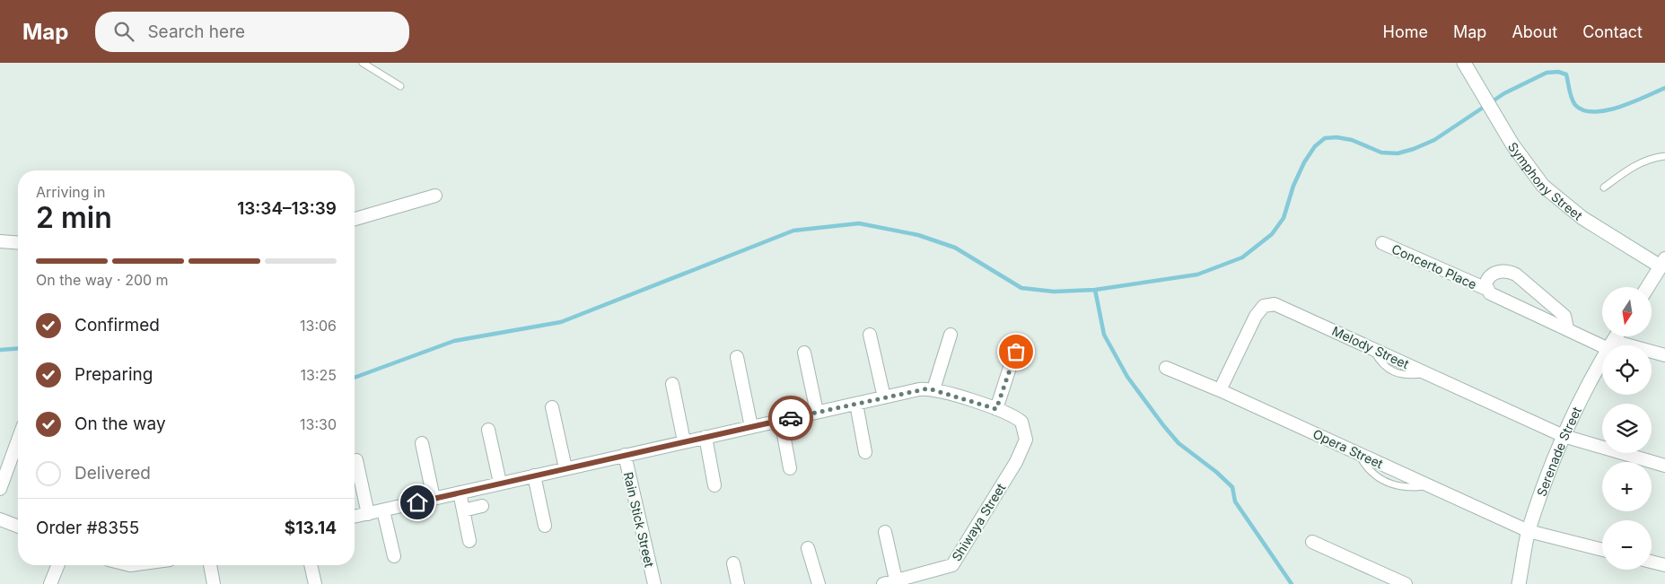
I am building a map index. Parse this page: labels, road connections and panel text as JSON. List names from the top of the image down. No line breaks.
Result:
{"streets":{"street":["Symphony Street","Concerto Place","Melody Street","Opera Street","Serenade Street","Rain Stick Street","Shiwaya Street"]},"crossings":[["Concerto Place","Serenade Street"],["Melody Street","Opera Street"],["Melody Street","Serenade Street"],["Opera Street","Serenade Street"]],"north":"bottom","page":{"header":"Map","search":"Search here","nav":["Home","Map","About","Contact"],"heading":["2 min","Arriving in","13:34–13:39"],"panel":["Order #8355","$13.14"],"bar":"On the way · 200 m","map_buttons":["+","−"],"list":[["Confirmed","13:06"],["Preparing","13:25"],["On the way","13:30"],"Delivered"]}}
